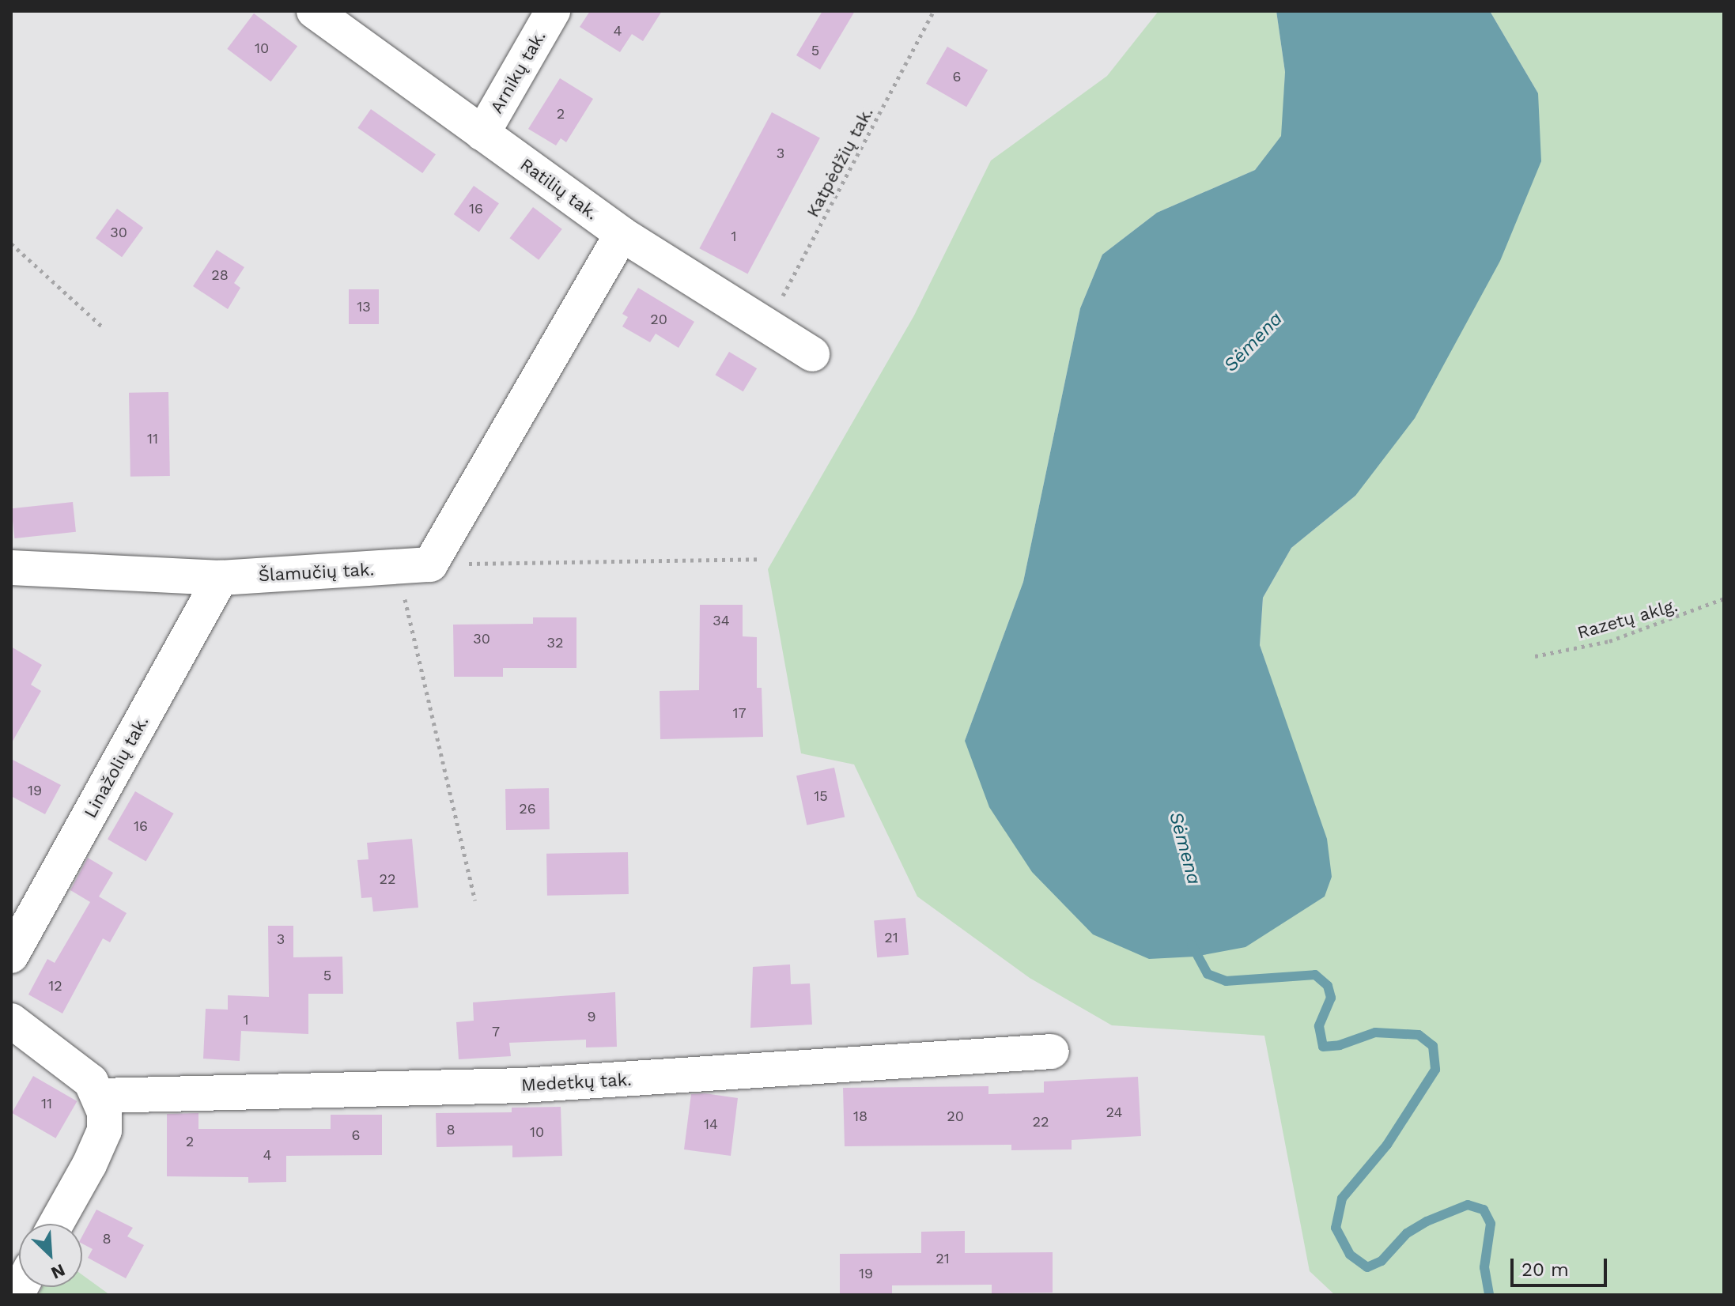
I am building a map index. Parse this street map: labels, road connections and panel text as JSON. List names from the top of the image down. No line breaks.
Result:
{"streets":{"street":["Arnikų tak.","Ratilių tak.","Šlamučių tak.","Linažolių tak.","Medetkų tak."],"path":["Katpėdžių tak.","Razetų aklg."]},"crossings":[["Arnikų tak.","Ratilių tak."],["Katpėdžių tak.","Ratilių tak."],["Šlamučių tak.","Linažolių tak."]],"water":["Sėmena"],"house_numbers":["4","10","5","6","2","3","16","30","1","28","13","20","11","34","30","32","17","19","15","26","16","22","21","3","5","12","9","1","7","11","24","18","20","22","14","8","10","6","2","4","8","21","19"],"scale_bar":"20 m","north":"bottom right"}
